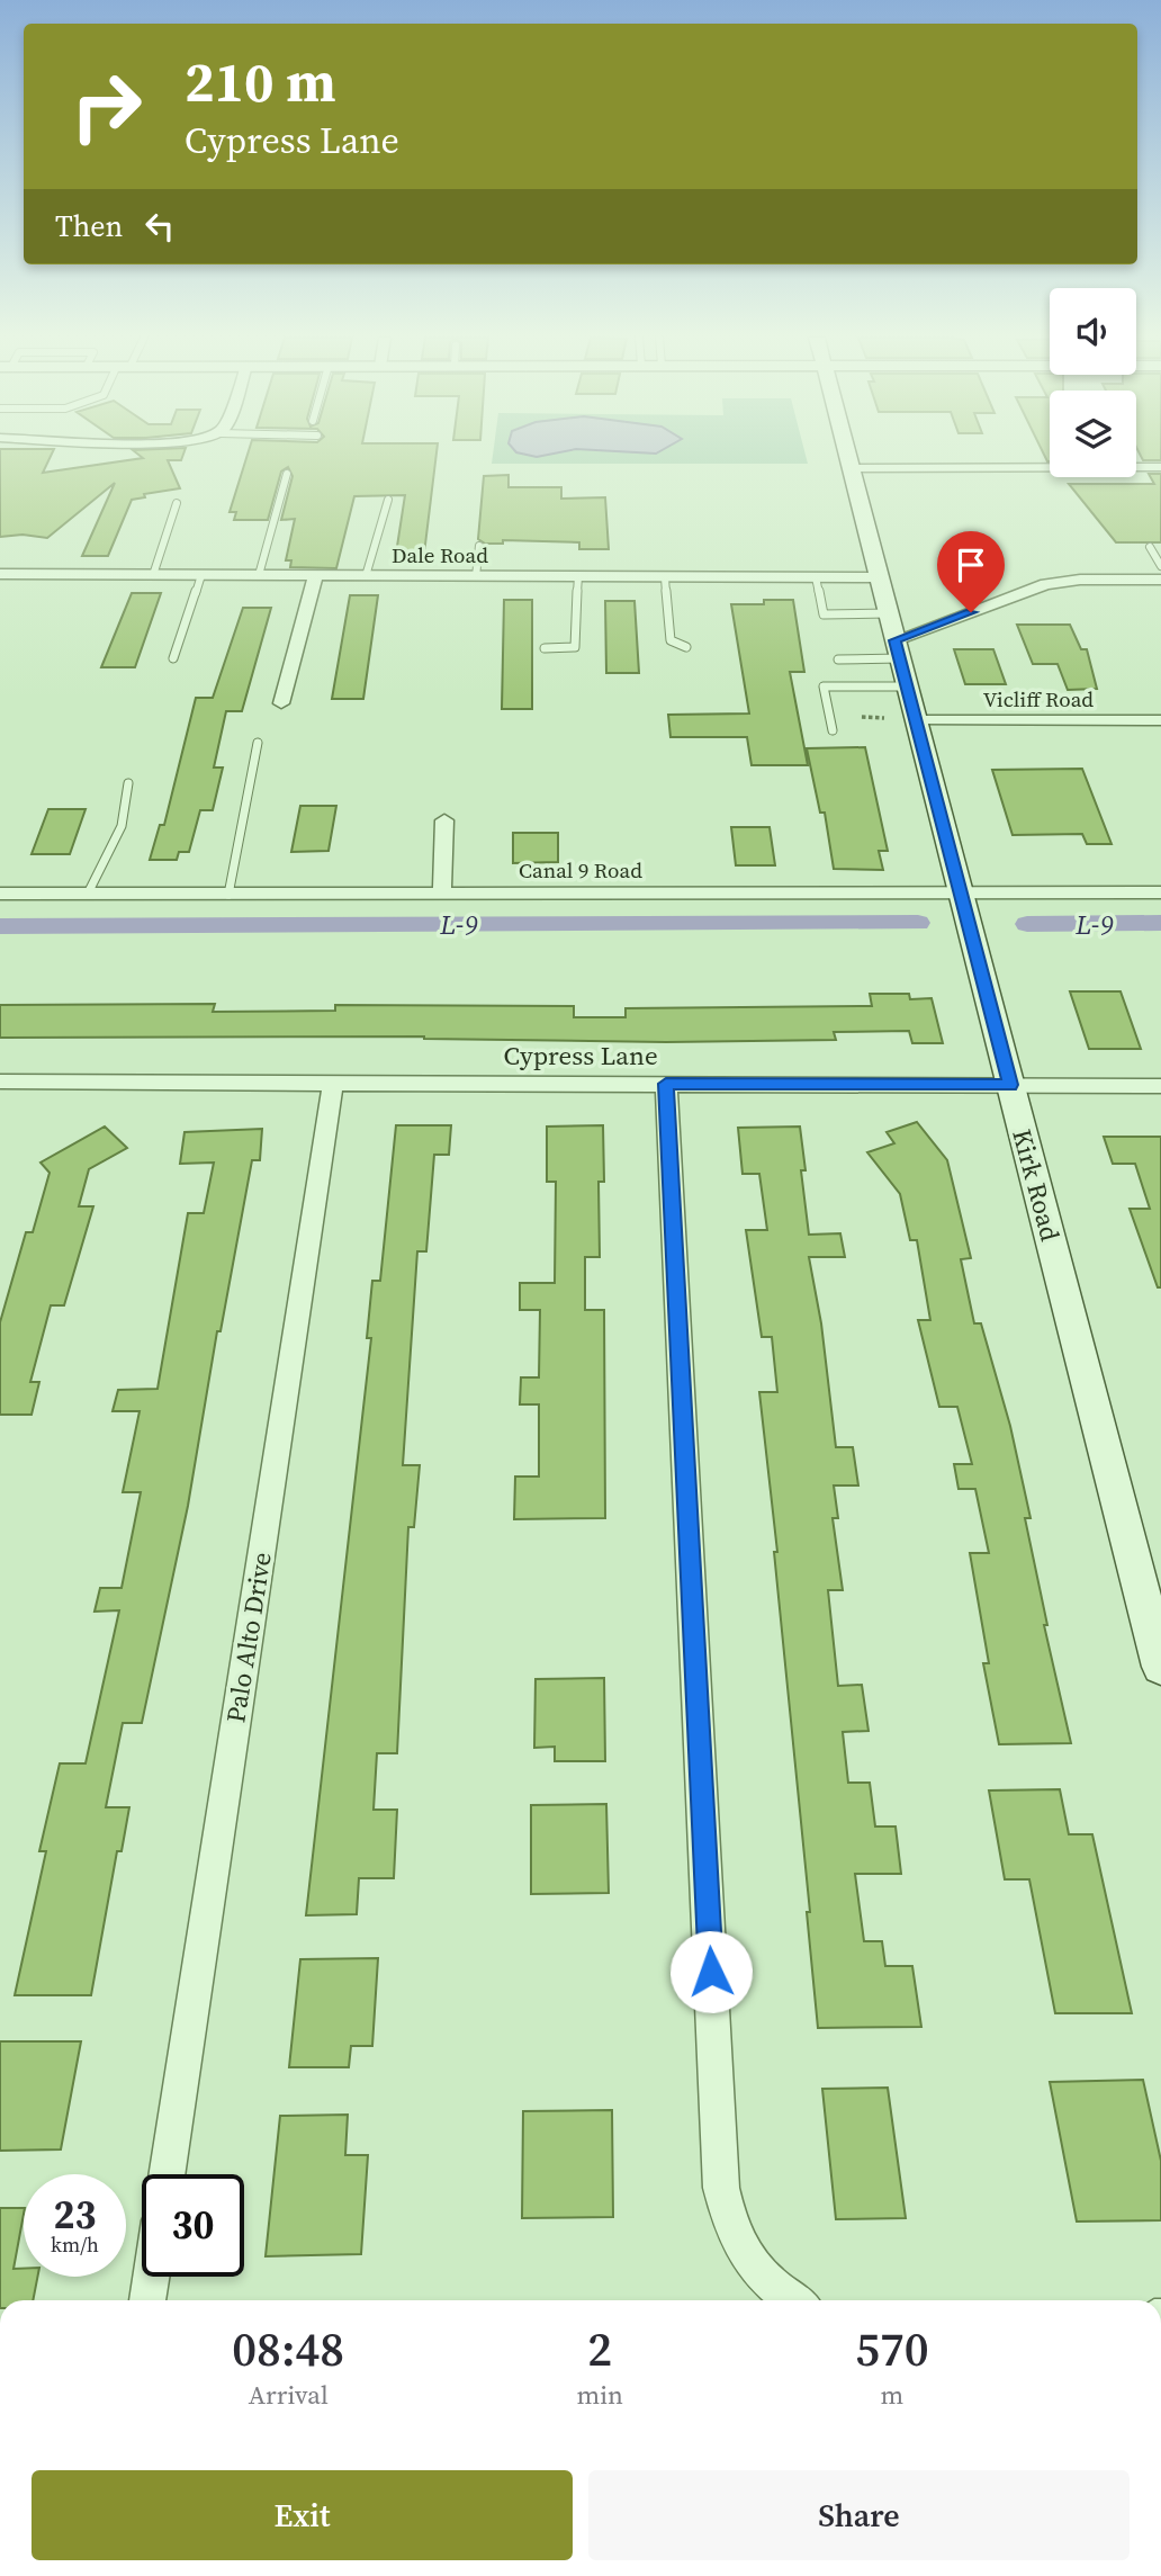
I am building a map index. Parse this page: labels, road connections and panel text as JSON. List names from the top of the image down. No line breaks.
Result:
{"streets":{"street":["Dale Road","Vicliff Road","Canal 9 Road","Cypress Lane","Kirk Road","Palo Alto Drive"]},"crossings":[["Dale Road","Kirk Road"],["Vicliff Road","Kirk Road"],["Canal 9 Road","Kirk Road"],["Cypress Lane","Kirk Road"],["Cypress Lane","Palo Alto Drive"]],"water":["L-9"],"page":{"turn":["210 m","Cypress Lane"],"then":"Then","speed":"23 km/h","limit":"30","eta":["08:48","Arrival","2","min","570","m"],"buttons":["Exit","Share"]}}
